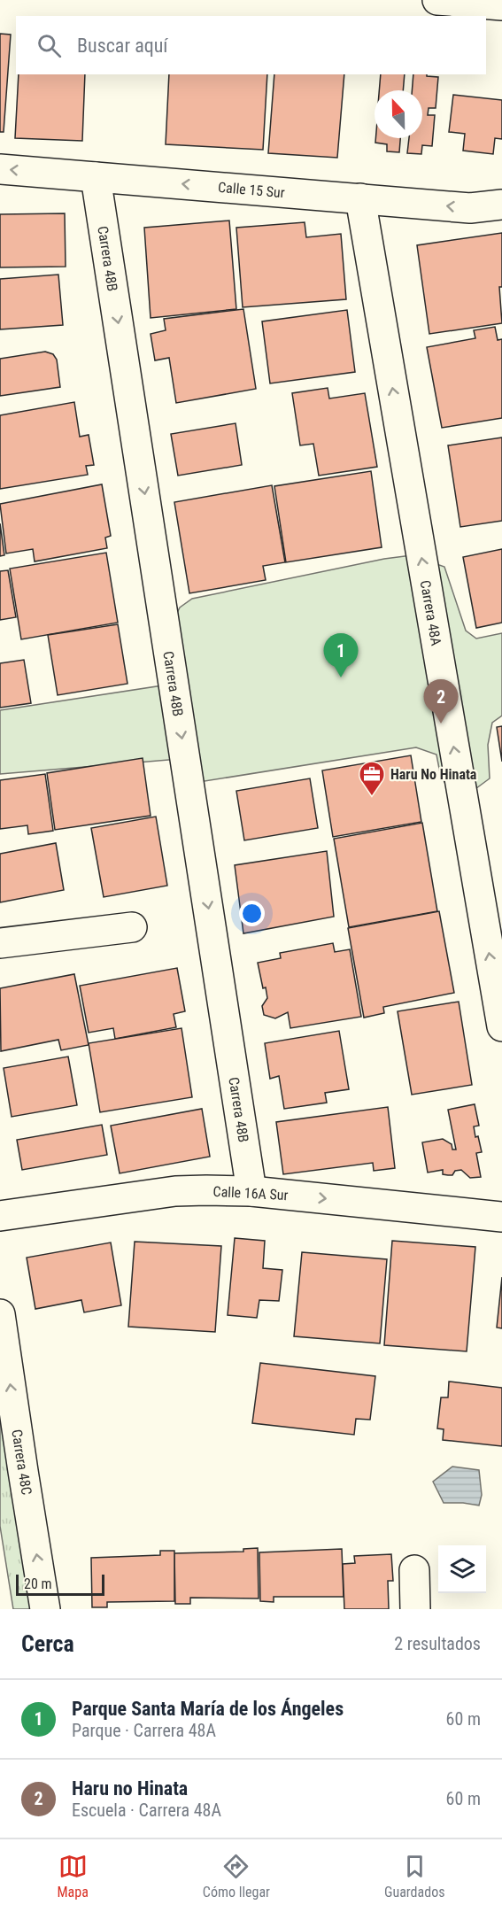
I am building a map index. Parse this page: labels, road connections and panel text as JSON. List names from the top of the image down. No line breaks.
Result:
{"streets":{"street":["Calle 15 Sur","Carrera 48B","Carrera 48A","Calle 16A Sur","Carrera 48C"]},"crossings":[["Calle 15 Sur","Carrera 48B"],["Calle 15 Sur","Carrera 48A"],["Carrera 48B","Calle 16A Sur"]],"one_way":["Calle 15 Sur","Carrera 48B","Carrera 48A","Calle 16A Sur","Carrera 48C"],"places":{"office":["Haru No Hinata"]},"scale_bar":"20 m","north":"top","page":{"search":"Buscar aquí","pins":["1","2"],"scale":"20 m","heading":["Cerca","2 resultados"],"list":[{"mark":"1","name":"Parque Santa María de los Ángeles","note":"Parque · Carrera 48A","value":"60 m"},{"mark":"2","name":"Haru no Hinata","note":"Escuela · Carrera 48A","value":"60 m"}],"nav":["Mapa","Cómo llegar","Guardados"]}}
